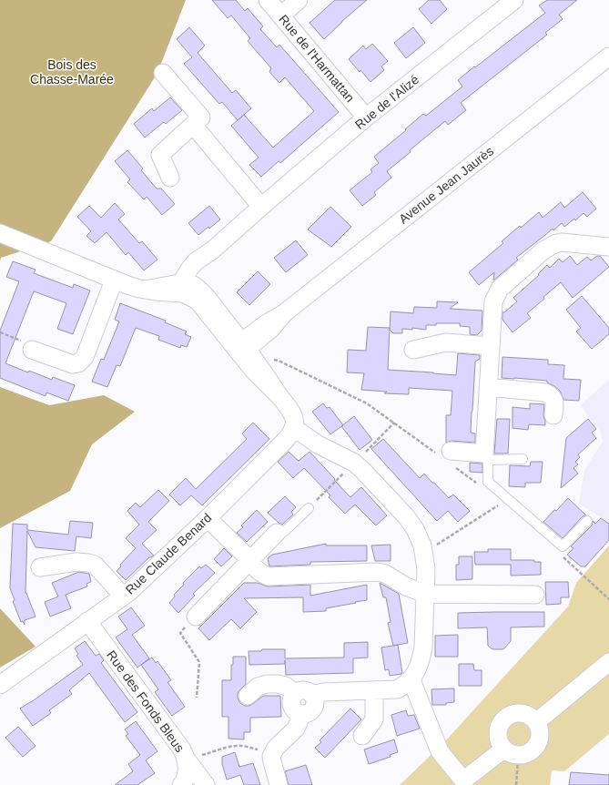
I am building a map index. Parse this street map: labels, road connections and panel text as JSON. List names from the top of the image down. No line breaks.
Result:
{"streets":{"street":["Rue de l'Harmattan","Rue de l'Alizé","Avenue Jean Jaurès","Rue Claude Benard","Rue des Fonds Bleus"]},"crossings":[["Rue de l'Harmattan","Rue de l'Alizé"],["Rue Claude Benard","Rue des Fonds Bleus"]],"parks":["Bois des Chasse-Marée"]}
